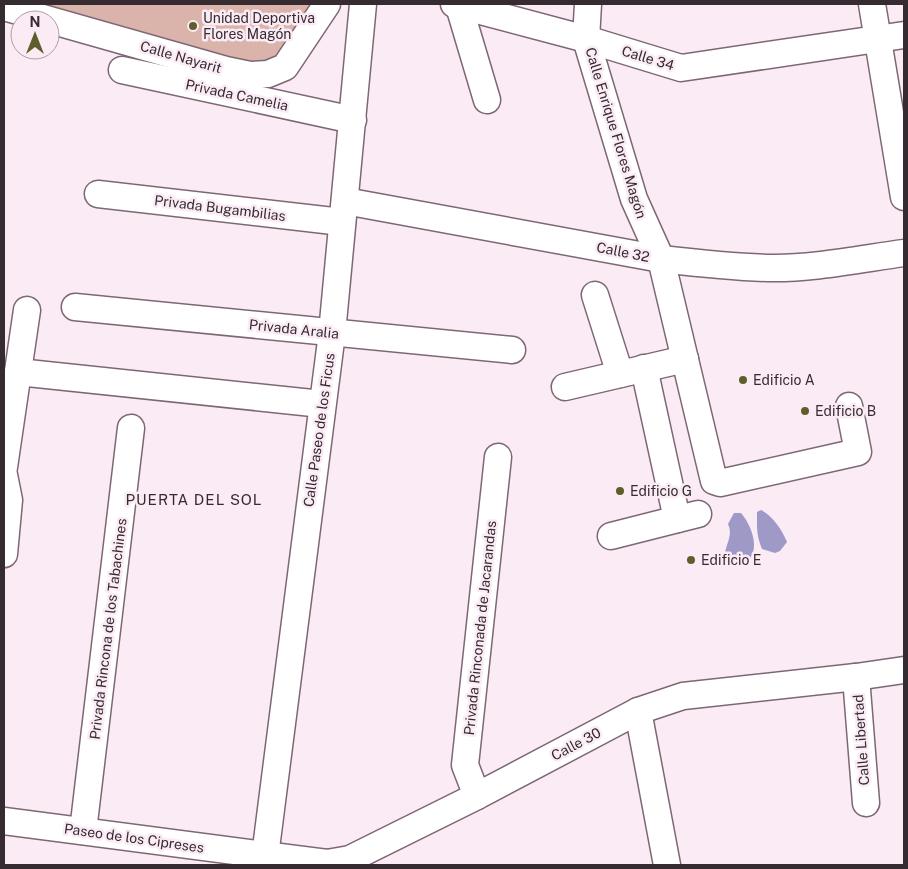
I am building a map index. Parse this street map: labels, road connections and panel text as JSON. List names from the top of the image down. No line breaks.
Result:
{"streets":{"street":["Calle Nayarit","Calle 34","Privada Camelia","Calle Enrique Flores Magón","Privada Bugambilias","Calle 32","Privada Aralia","Calle Paseo de los Ficus","Privada Rinconada de Jacarandas","Privada Rincona de los Tabachines","Calle Libertad","Calle 30","Paseo de los Cipreses"]},"crossings":[["Calle 34","Calle Enrique Flores Magón"],["Privada Camelia","Calle Paseo de los Ficus"],["Calle Enrique Flores Magón","Calle 32"],["Privada Bugambilias","Calle 32"],["Privada Bugambilias","Calle Paseo de los Ficus"],["Calle 32","Calle Paseo de los Ficus"],["Privada Aralia","Calle Paseo de los Ficus"],["Calle Paseo de los Ficus","Calle 30"],["Calle Paseo de los Ficus","Paseo de los Cipreses"],["Privada Rinconada de Jacarandas","Calle 30"],["Privada Rincona de los Tabachines","Paseo de los Cipreses"],["Calle Libertad","Calle 30"],["Calle 30","Paseo de los Cipreses"]],"districts":["PUERTA DEL SOL"],"places":["Unidad Deportiva Flores Magón","Edificio A","Edificio B","Edificio G","Edificio E"],"north":"top"}
